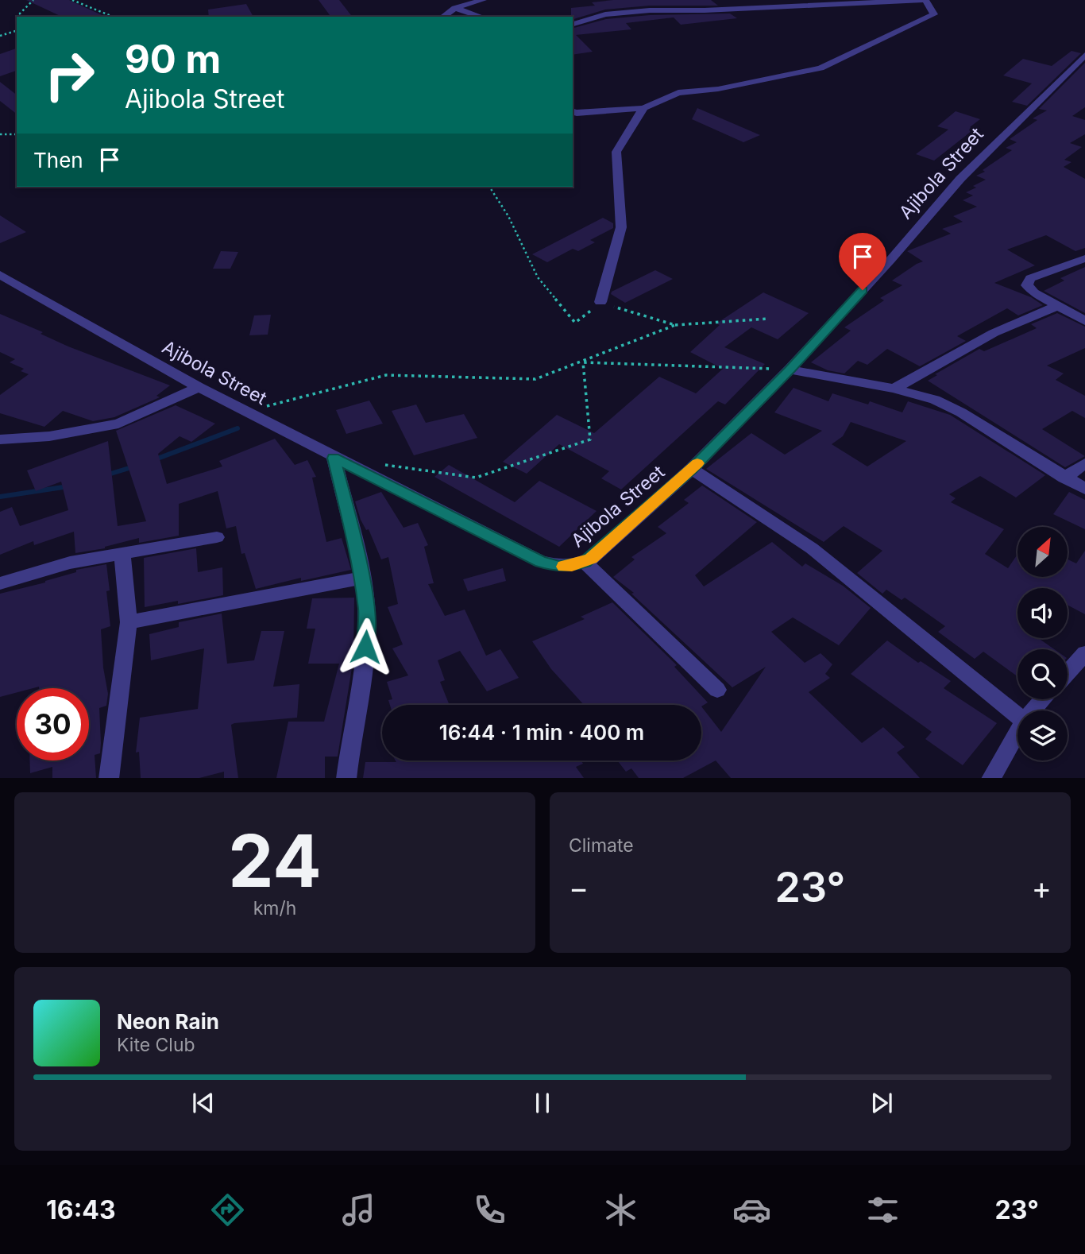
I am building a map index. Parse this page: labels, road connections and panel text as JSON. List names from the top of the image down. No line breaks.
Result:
{"streets":{"street":["Ajibola Street"]},"north":"top right","page":{"turn":["90 m","Ajibola Street"],"then":"Then","limit":"30","trip":"16:44 · 1 min · 400 m","tile":[["24","km/h"],"Climate"],"heat":["−","23°","+"],"song":["Neon Rain","Kite Club"],"tabs":["16:43","23°"]}}
